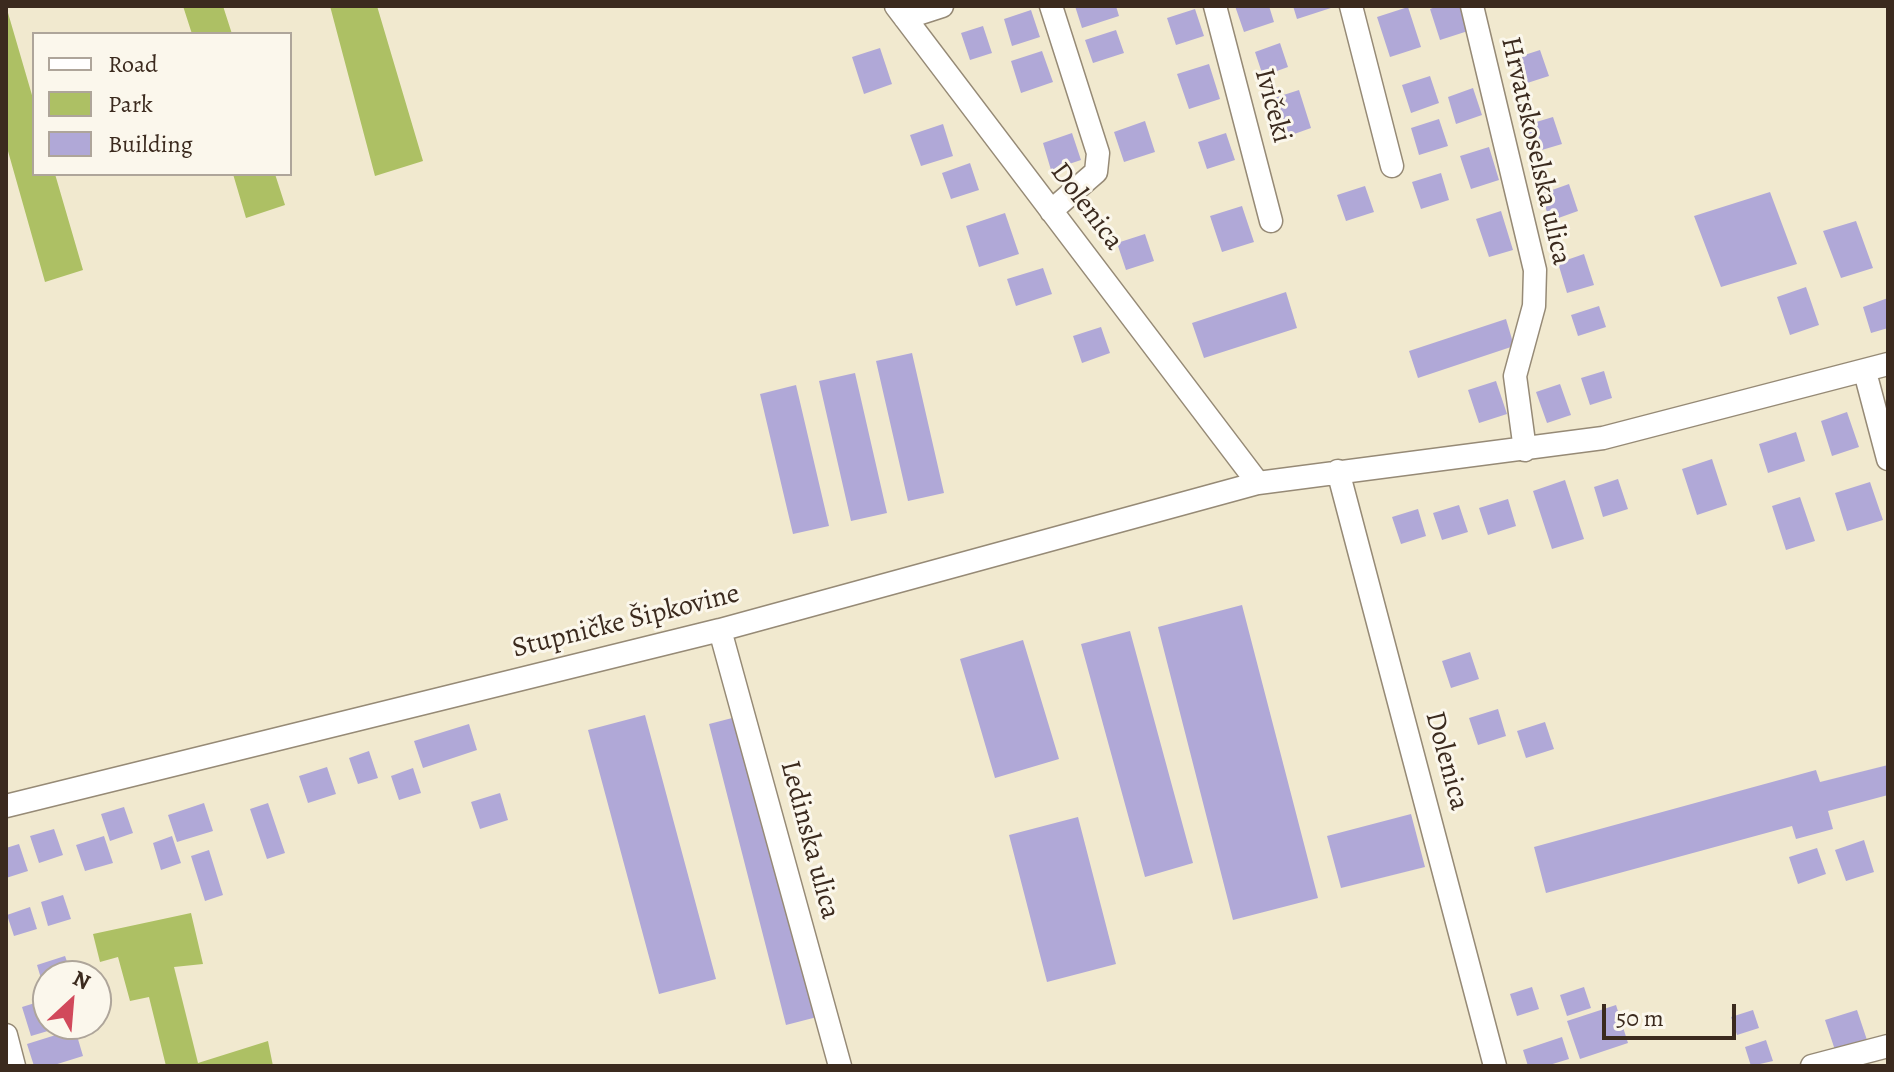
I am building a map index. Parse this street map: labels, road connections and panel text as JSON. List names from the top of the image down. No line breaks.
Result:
{"streets":{"street":["Ivičeki","Hrvatskoselska ulica","Dolenica","Stupničke Šipkovine","Ledinska ulica"]},"crossings":[["Dolenica","Stupničke Šipkovine"],["Stupničke Šipkovine","Ledinska ulica"]],"legend":["Road","Park","Building"],"scale_bar":"50 m","north":"top right"}
